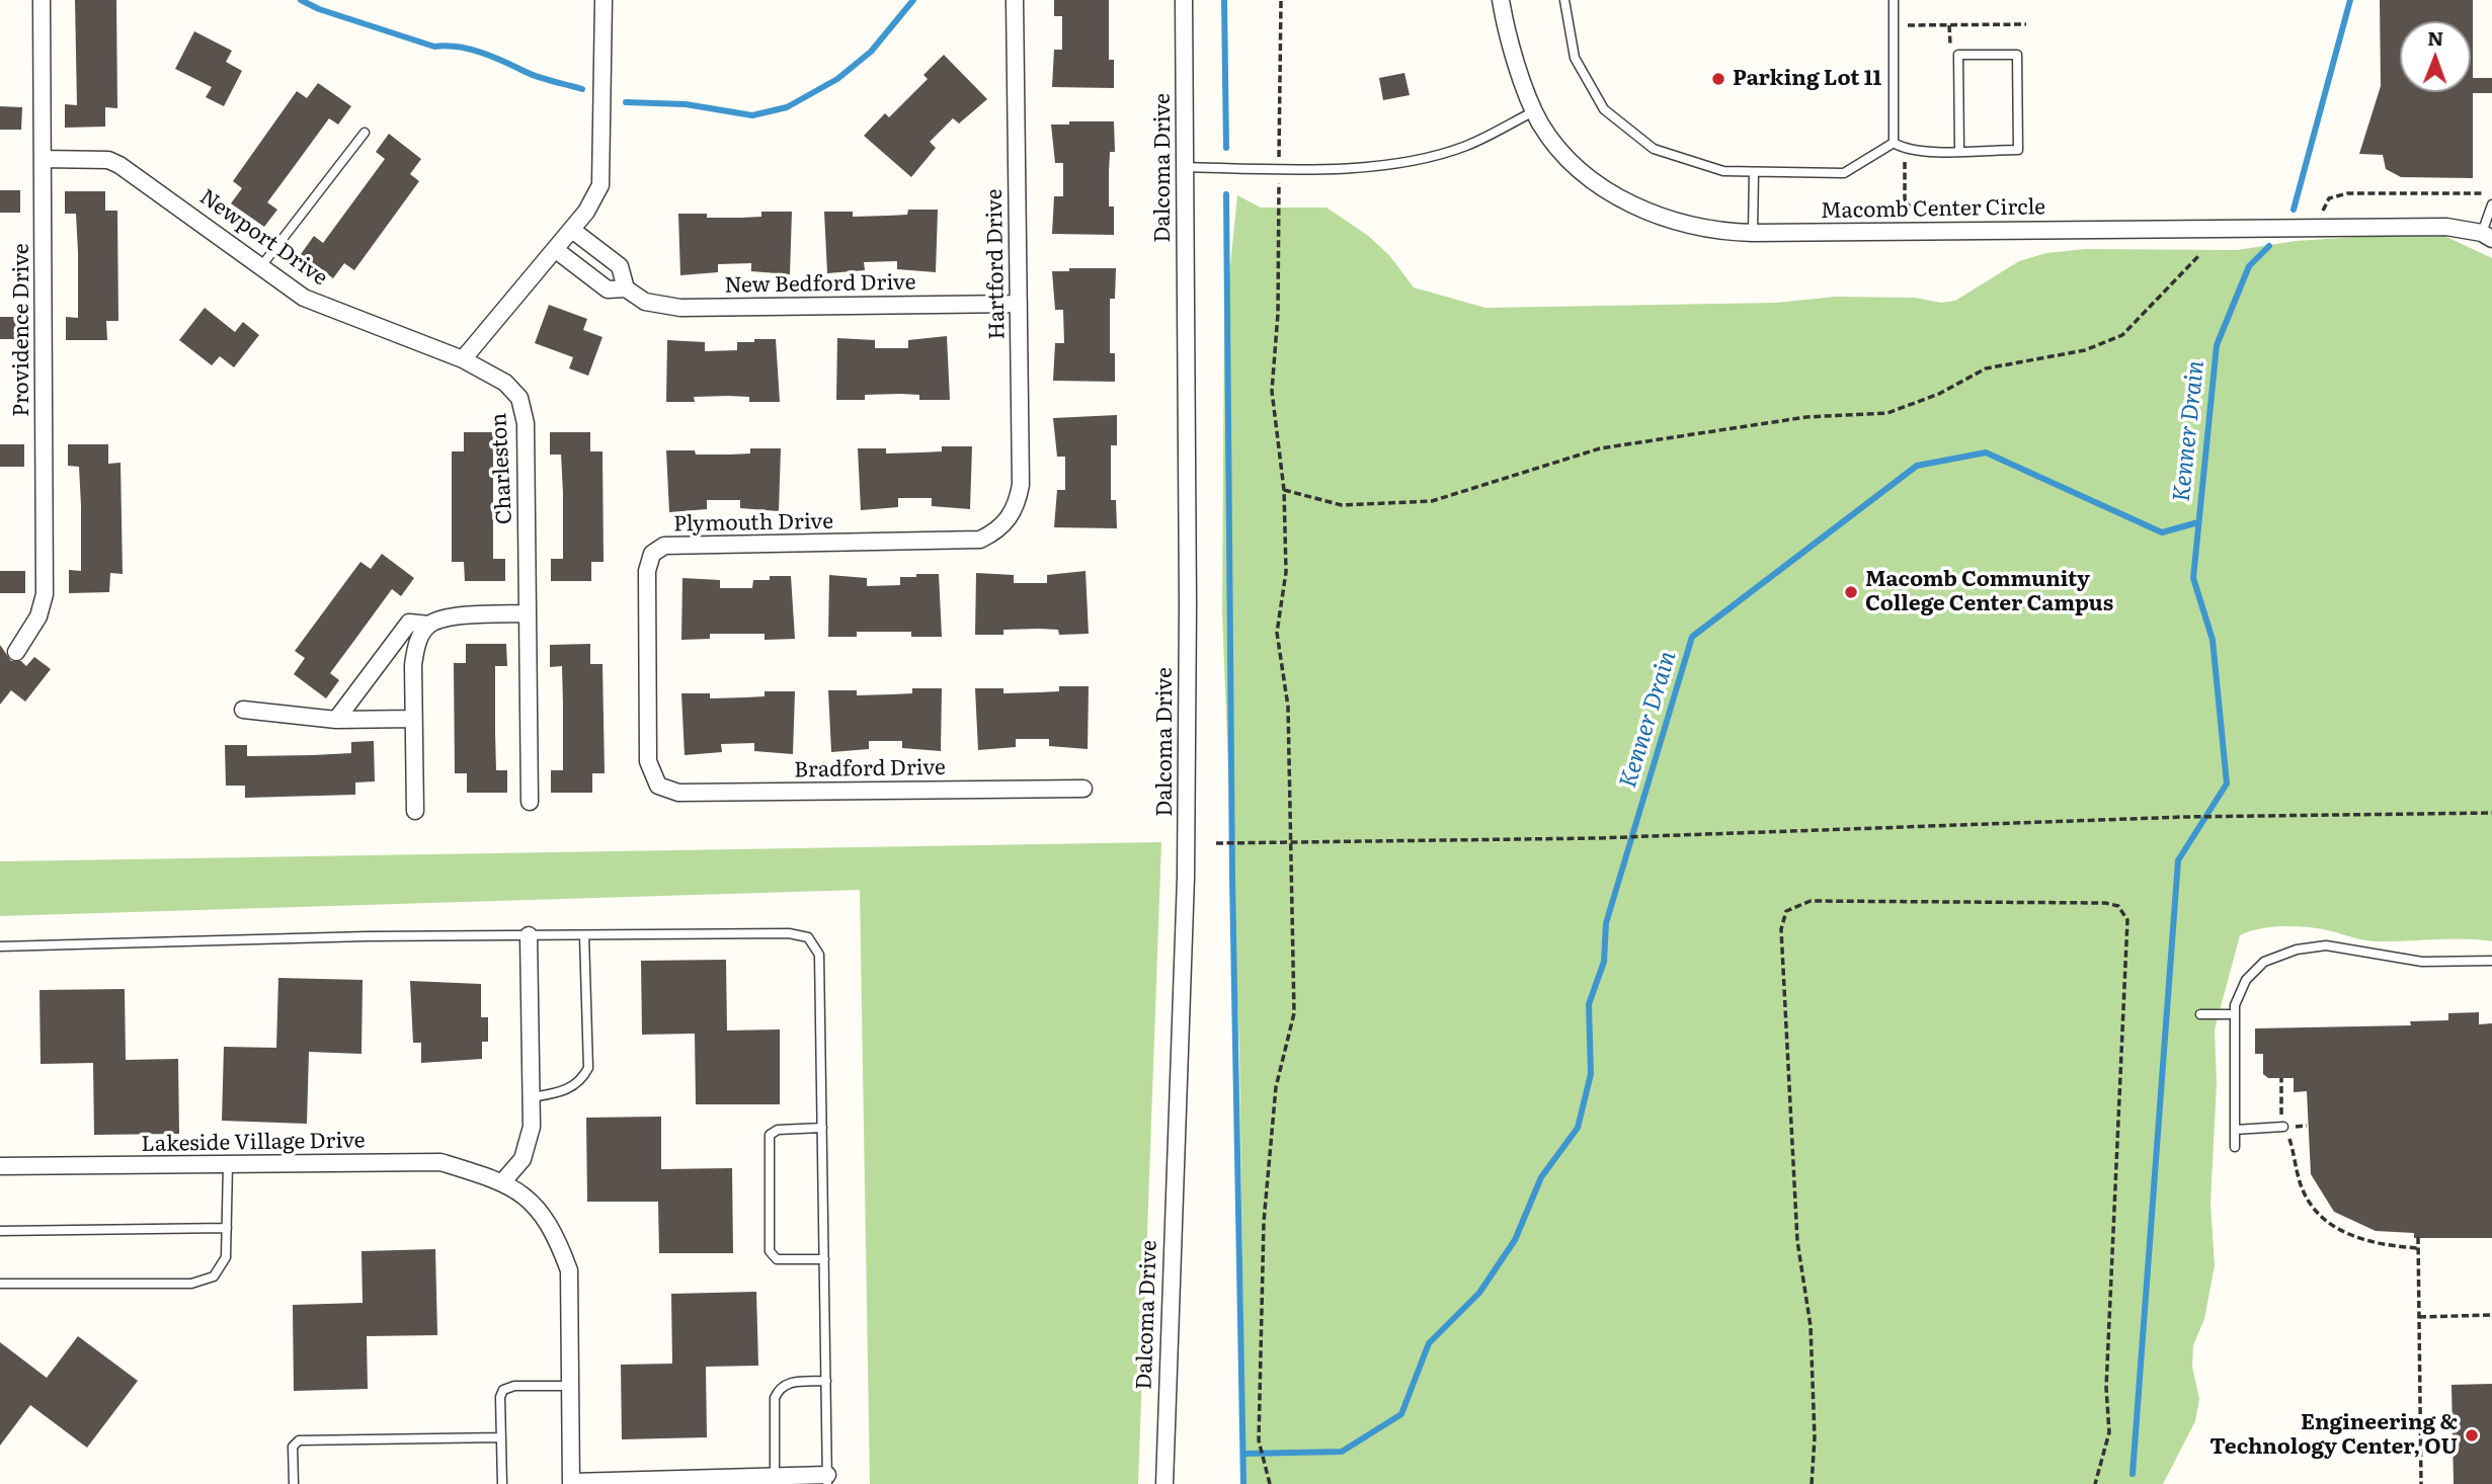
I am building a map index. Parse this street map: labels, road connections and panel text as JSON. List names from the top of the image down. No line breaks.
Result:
{"streets":{"street":["Dalcoma Drive","Macomb Center Circle","Newport Drive","Hartford Drive","New Bedford Drive","Providence Drive","Charleston","Plymouth Drive","Bradford Drive","Lakeside Village Drive"]},"crossings":[["Newport Drive","Providence Drive"],["Newport Drive","Charleston"],["Hartford Drive","New Bedford Drive"],["Hartford Drive","Plymouth Drive"],["Plymouth Drive","Bradford Drive"]],"water":["Kenner Drain"],"places":["Parking Lot 11","Macomb Community College Center Campus","Engineering & Technology Center, OU"],"north":"top"}
